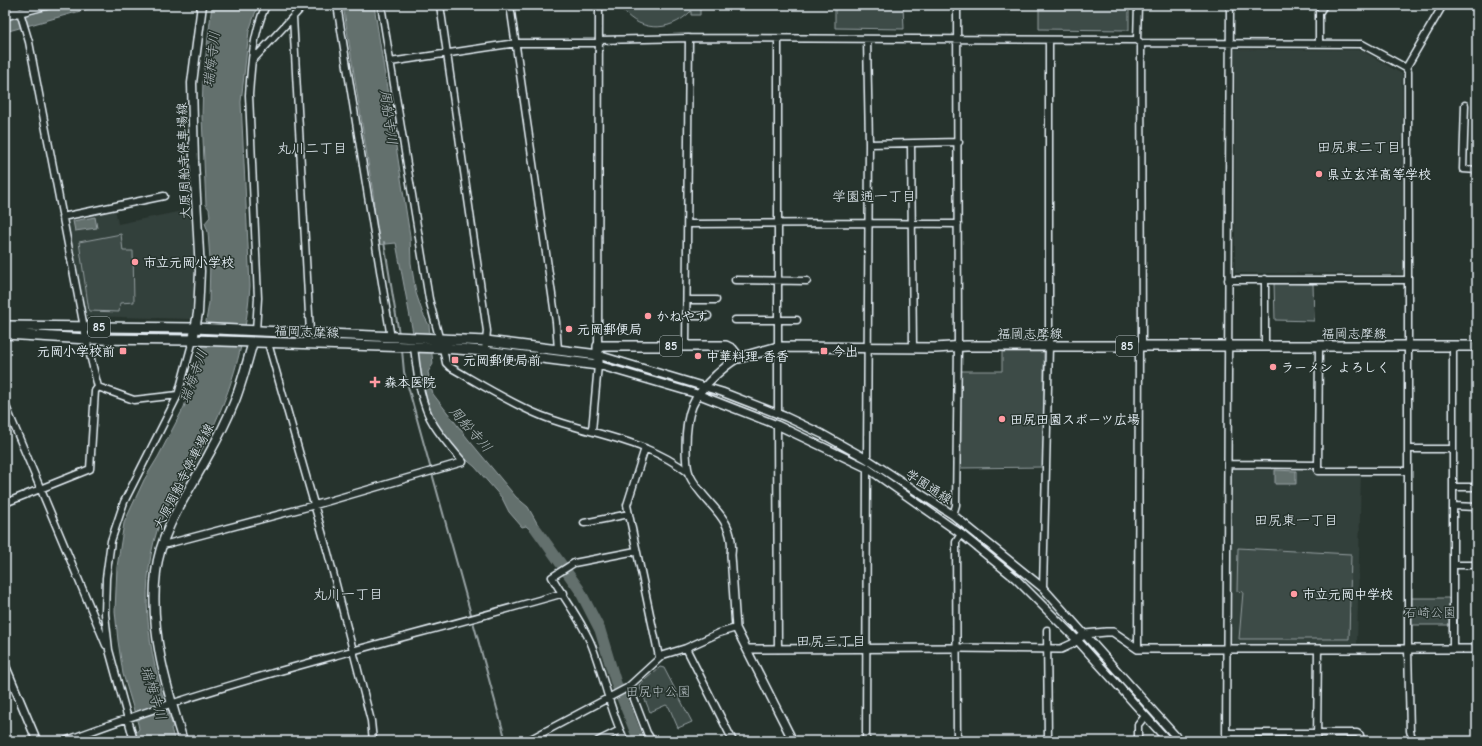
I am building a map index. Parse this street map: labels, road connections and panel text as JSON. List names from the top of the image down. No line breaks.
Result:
{"streets":{"main road":["大原周船寺停車場線","85","福岡志摩線"],"street":["学園通線"]},"crossings":[["大原周船寺停車場線","福岡志摩線"],["85","福岡志摩線"],["福岡志摩線","学園通線"]],"districts":["田尻東二丁目","丸川二丁目","学園通一丁目","田尻東一丁目","丸川一丁目","田尻三丁目"],"water":["瑞梅寺川","周船寺川"],"parks":["石崎公園","田尻中公園"],"places":{"other":["県立玄洋高等学校","市立元岡小学校","かねやす","元岡郵便局","中華料理 香香","ラーメン よろしく","田尻田園スポーツ広場","市立元岡中学校"],"transit":["元岡小学校前","今出","元岡郵便局前"],"health":["森本医院"]}}
